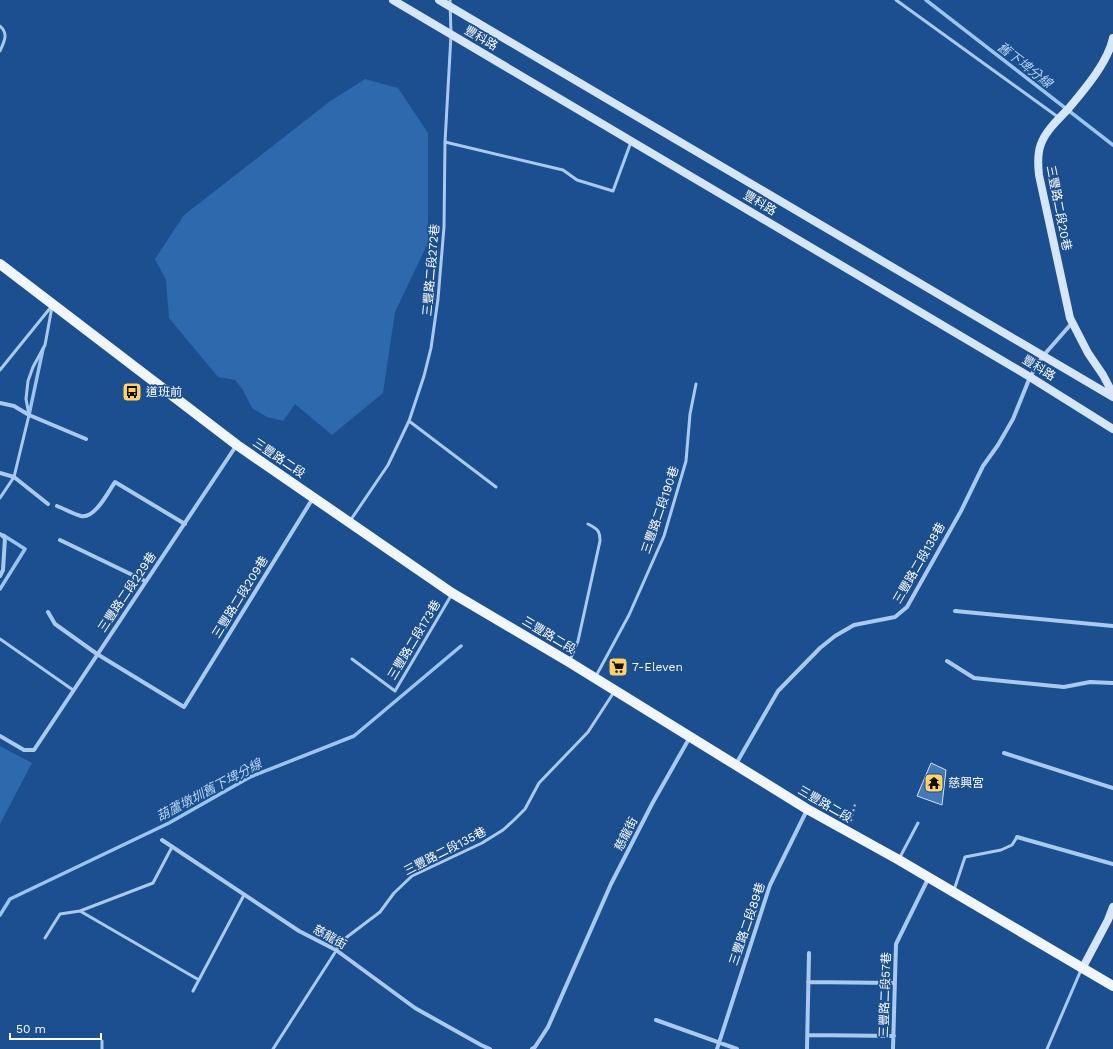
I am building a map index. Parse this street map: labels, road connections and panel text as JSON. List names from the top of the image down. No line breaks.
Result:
{"streets":{"main road":["三豐路二段"],"street":["豐科路","三豐路二段20巷","三豐路二段138巷","三豐路二段229巷","三豐路二段209巷","慈龍街","三豐路二段89巷","三豐路二段57巷"],"lane":["三豐路二段272巷","三豐路二段190巷","三豐路二段173巷","三豐路二段135巷"]},"crossings":[["豐科路","三豐路二段20巷"],["豐科路","三豐路二段272巷"],["豐科路","三豐路二段138巷"],["三豐路二段20巷","三豐路二段138巷"],["三豐路二段272巷","三豐路二段"],["三豐路二段","三豐路二段190巷"],["三豐路二段","三豐路二段138巷"],["三豐路二段","三豐路二段229巷"],["三豐路二段","三豐路二段209巷"],["三豐路二段","三豐路二段173巷"],["三豐路二段","慈龍街"],["三豐路二段","三豐路二段135巷"],["三豐路二段","三豐路二段89巷"],["三豐路二段","三豐路二段57巷"],["三豐路二段229巷","三豐路二段209巷"],["慈龍街","三豐路二段135巷"]],"water":["舊下埤分線","葫蘆墩圳舊下埤分線"],"places":{"bus stop":["道班前"],"supermarket":["7-Eleven"],"temple":["慈興宮"]},"scale_bar":"50 m"}
